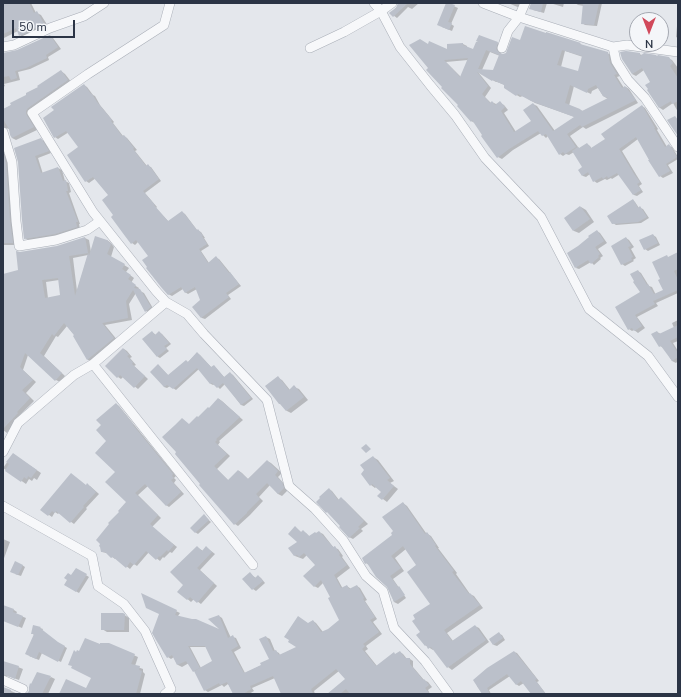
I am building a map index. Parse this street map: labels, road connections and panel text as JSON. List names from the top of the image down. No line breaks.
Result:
{"scale_bar":"50 m","north":"bottom"}
